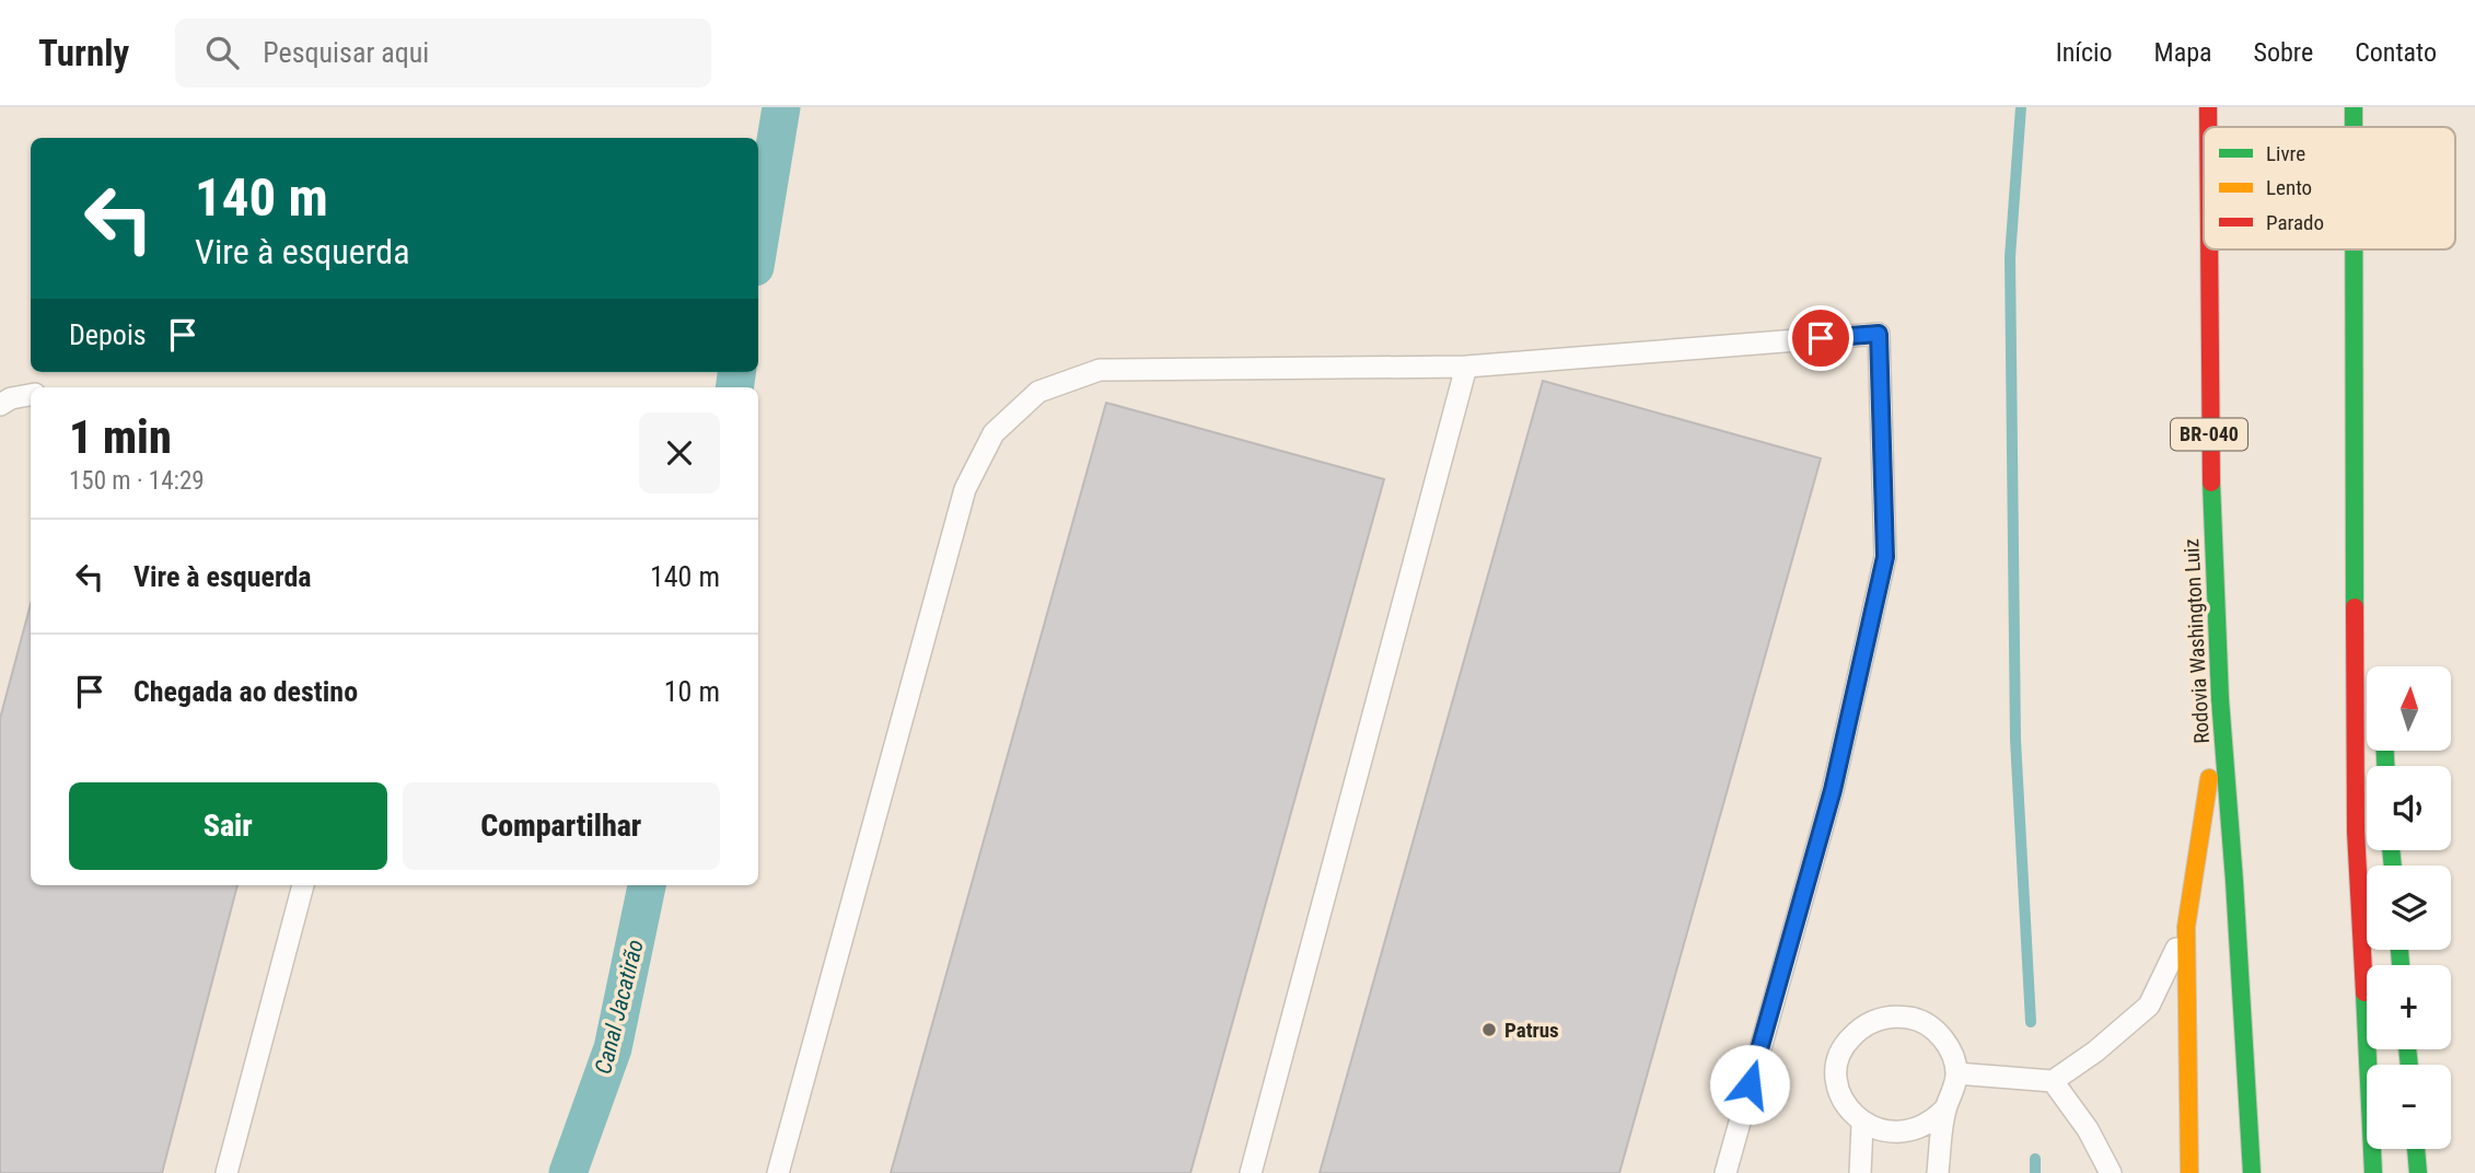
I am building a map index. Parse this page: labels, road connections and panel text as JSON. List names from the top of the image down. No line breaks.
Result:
{"streets":{"highway":["BR-040","Rodovia Washington Luiz"]},"water":["Canal Jacatirão"],"places":["Patrus"],"legend":["Livre","Lento","Parado"],"north":"top","page":{"header":"Turnly","search":"Pesquisar aqui","nav":["Início","Mapa","Sobre","Contato"],"turn":["140 m","Vire à esquerda"],"then":"Depois","heading":["1 min","150 m · 14:29"],"list":[{"name":"Vire à esquerda","value":"140 m"},{"name":"Chegada ao destino","value":"10 m"}],"map_buttons":["+","−"],"buttons":["Sair","Compartilhar"]}}
